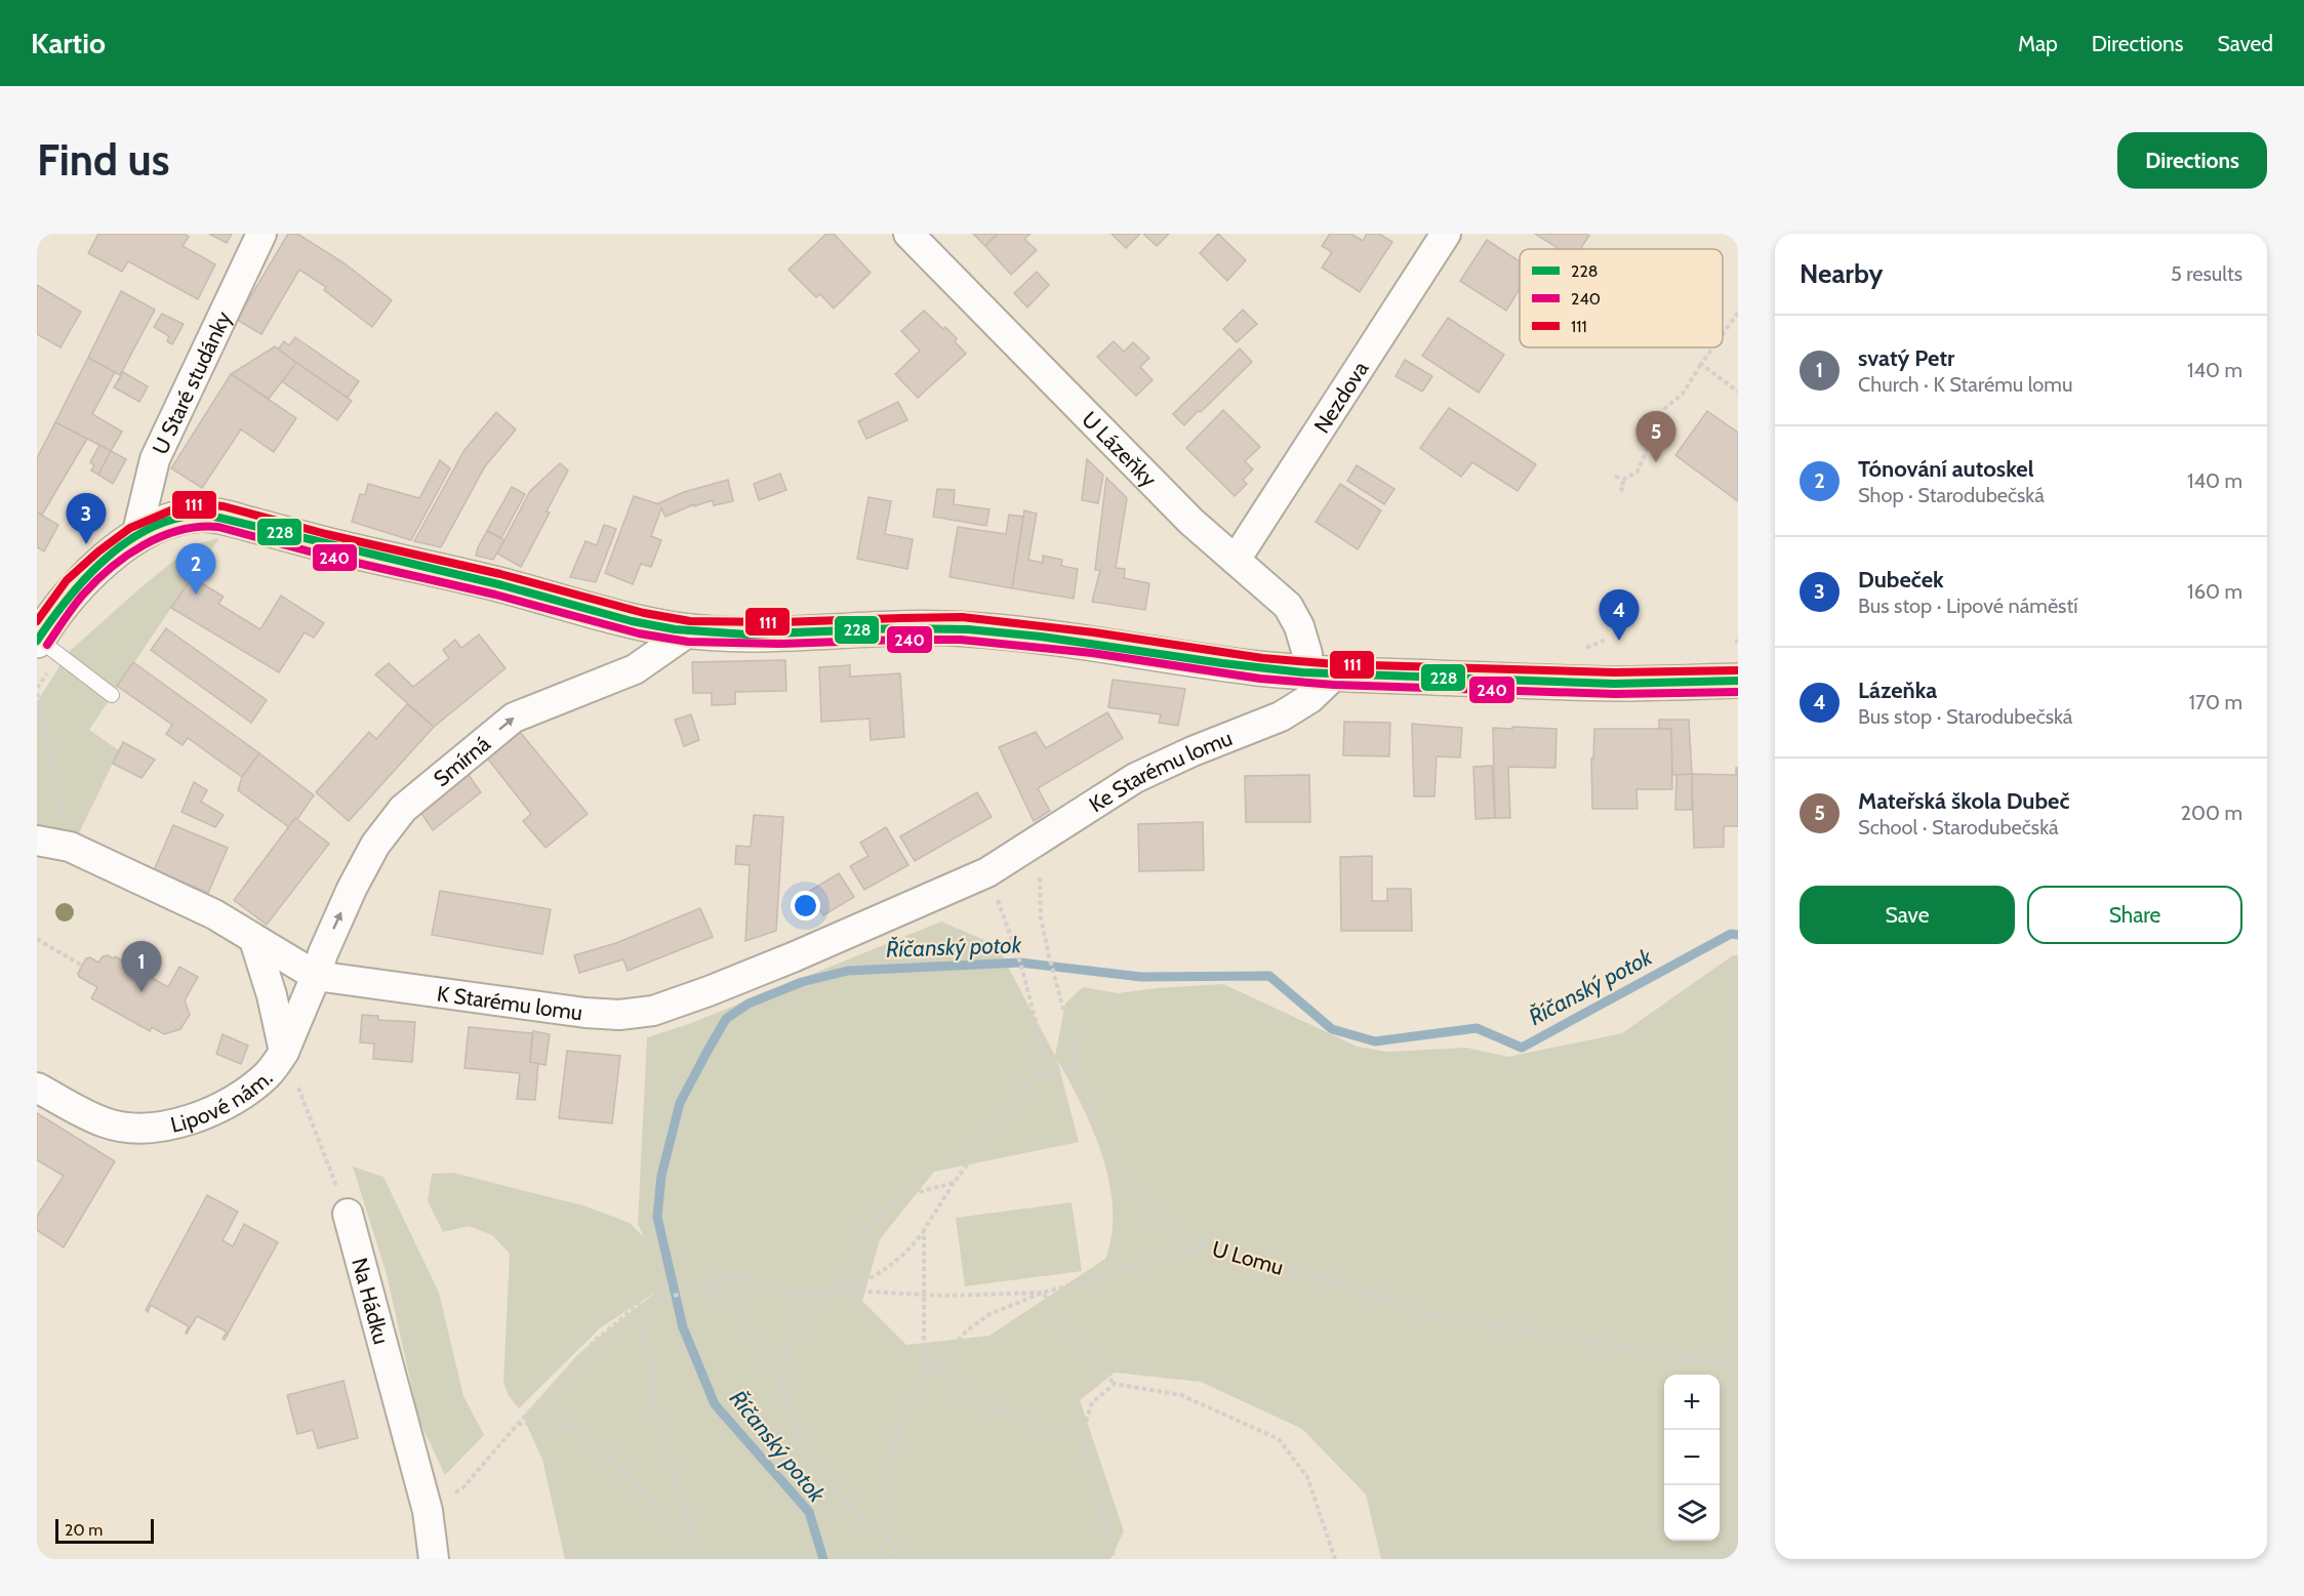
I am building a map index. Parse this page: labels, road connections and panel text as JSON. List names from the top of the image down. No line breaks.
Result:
{"streets":{"street":["U Staré studánky","Nezdova","U Lázeňky","Smírná","Ke Starému lomu","K Starému lomu","Lipové nám.","Na Hádku"],"path":["U Lomu"]},"crossings":[["Nezdova","U Lázeňky"],["U Lázeňky","Ke Starému lomu"],["Smírná","K Starému lomu"],["Smírná","Lipové nám."],["Ke Starému lomu","K Starému lomu"],["Ke Starému lomu","U Lomu"],["K Starému lomu","Lipové nám."]],"one_way":["Smírná"],"water":["Říčanský potok"],"lines":["transit line 111","transit line 228","transit line 240"],"legend":["228","240","111"],"scale_bar":"20 m","page":{"header":"Kartio","nav":["Map","Directions","Saved"],"buttons":["Directions",["Save","Share"]],"title":"Find us","heading":["Nearby","5 results"],"list":[{"mark":"1","name":"svatý Petr","note":"Church · K Starému lomu","value":"140 m"},{"mark":"2","name":"Tónování autoskel","note":"Shop · Starodubečská","value":"140 m"},{"mark":"3","name":"Dubeček","note":"Bus stop · Lipové náměstí","value":"160 m"},{"mark":"4","name":"Lázeňka","note":"Bus stop · Starodubečská","value":"170 m"},{"mark":"5","name":"Mateřská škola Dubeč","note":"School · Starodubečská","value":"200 m"}],"pins":["5","3","2","4","1"],"map_buttons":["+","−"],"scale":"20 m"}}
